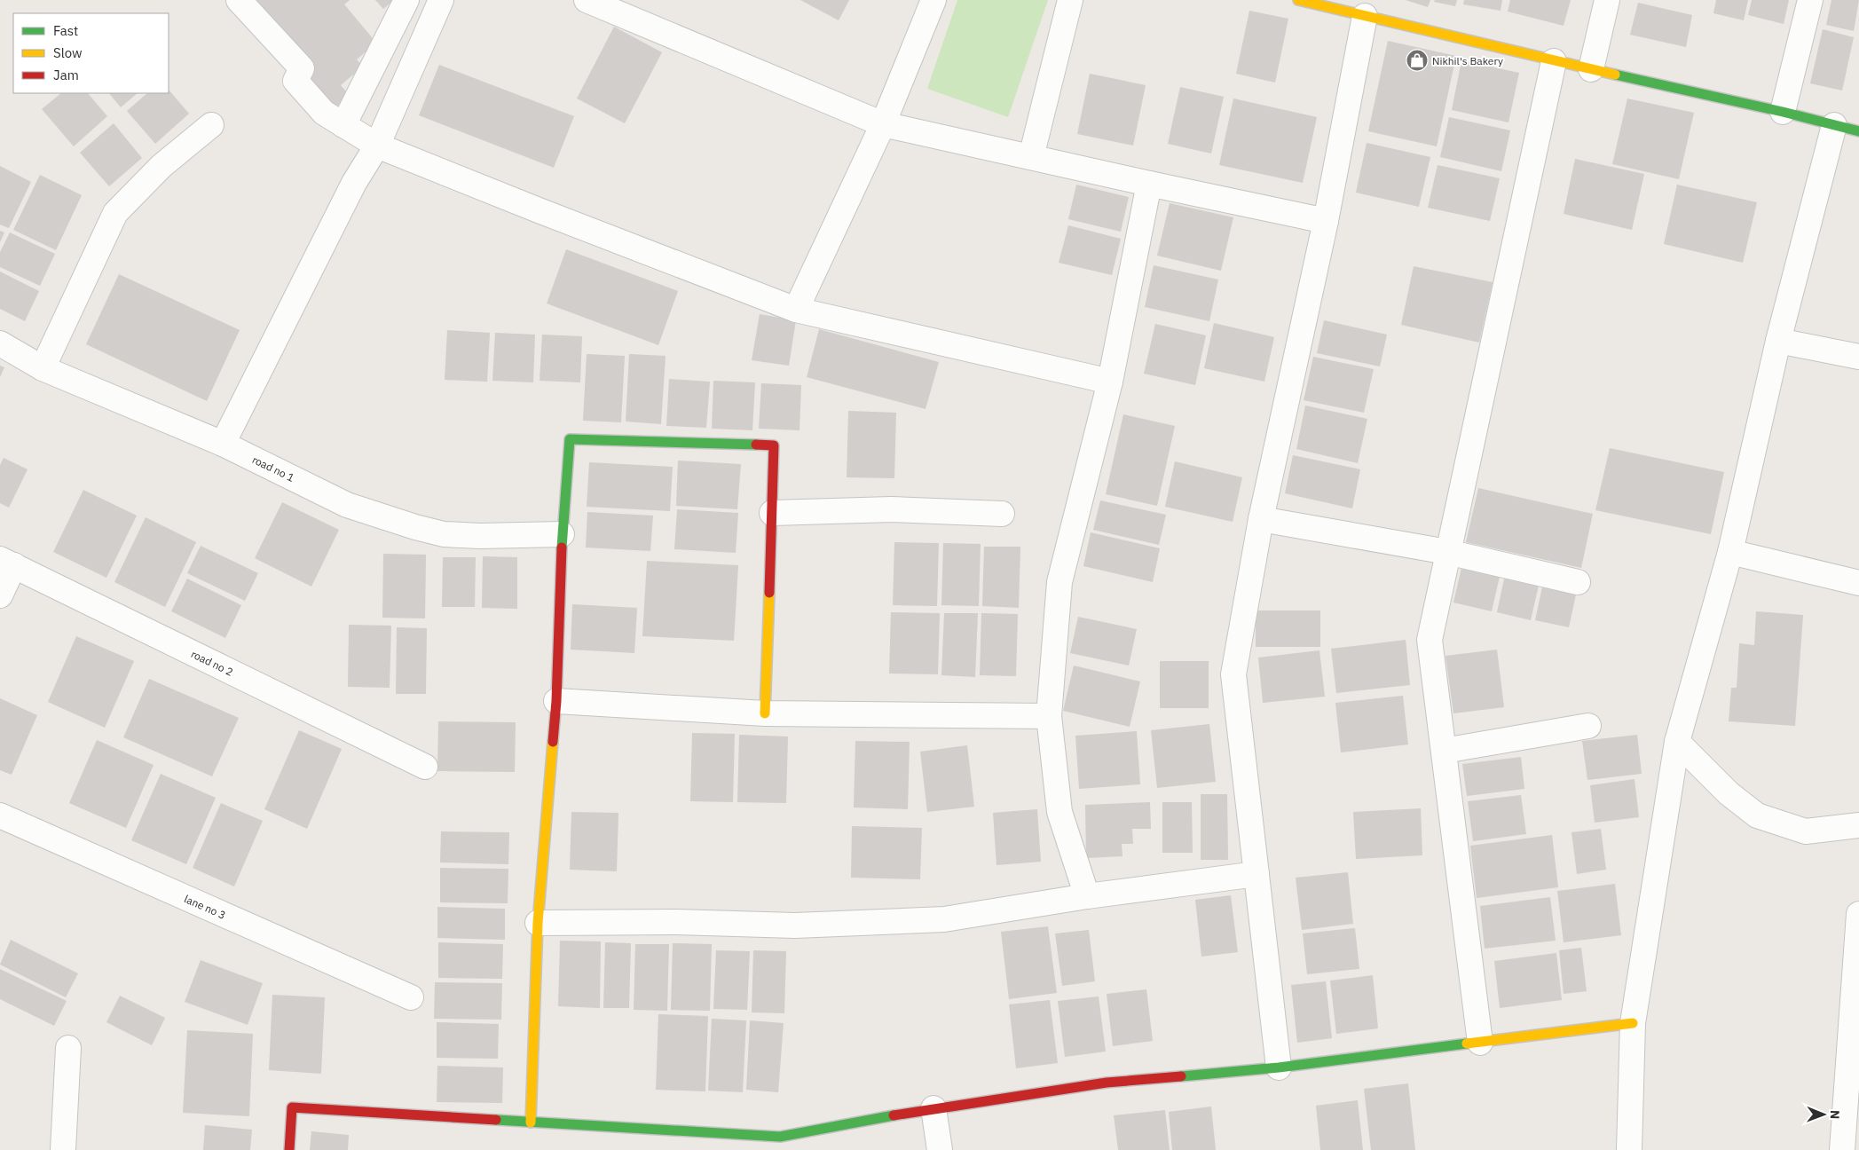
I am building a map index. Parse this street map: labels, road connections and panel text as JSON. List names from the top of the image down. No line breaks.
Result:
{"streets":{"street":["road no 1","road no 2","lane no 3"]},"places":{"shop":["Nikhil's Bakery"]},"legend":["Fast","Slow","Jam"],"north":"right"}
